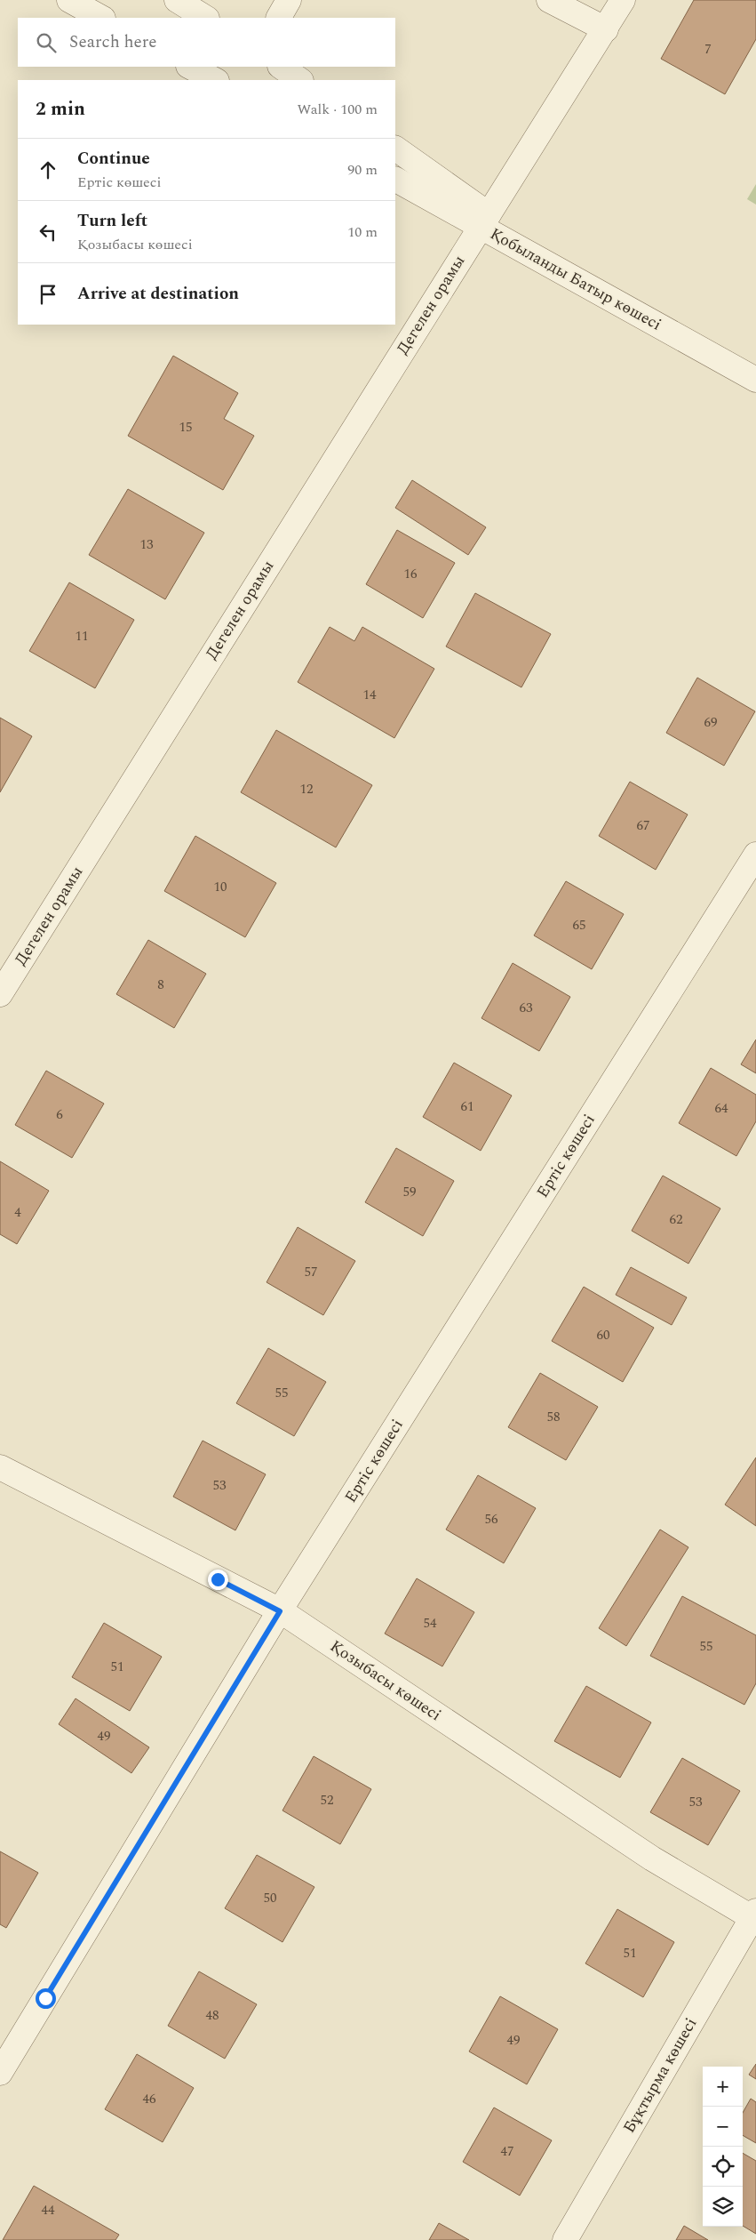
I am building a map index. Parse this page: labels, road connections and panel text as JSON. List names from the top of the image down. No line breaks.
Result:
{"streets":{"street":["Қобыланды Батыр көшесі","Дегелен орамы","Ертіс көшесі","Қозыбасы көшесі","Бұқтырма көшесі"]},"crossings":[["Қобыланды Батыр көшесі","Дегелен орамы"],["Ертіс көшесі","Қозыбасы көшесі"],["Қозыбасы көшесі","Бұқтырма көшесі"]],"house_numbers":["7","15","13","16","11","14","69","12","67","10","65","8","63","61","64","6","59","4","62","57","60","55","58","53","56","54","55","51","49","52","53","50","51","48","49","46","47","44"],"page":{"search":"Search here","heading":["2 min","Walk · 100 m"],"list":[["Continue","Ертіс көшесі","90 m"],["Turn left","Қозыбасы көшесі","10 m"],"Arrive at destination"],"map_buttons":["+","−"]}}
